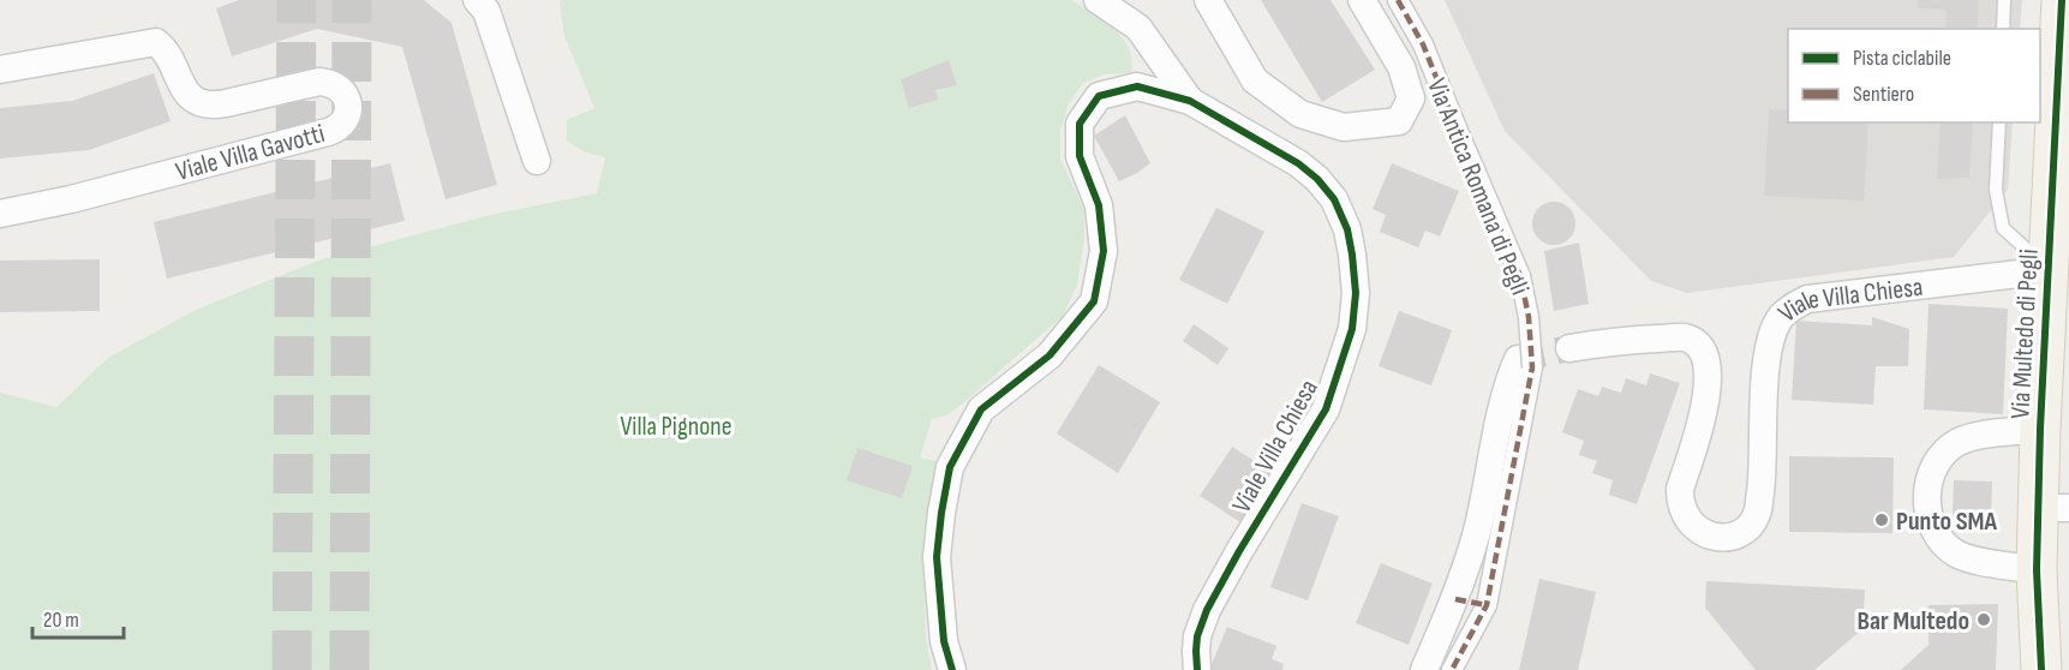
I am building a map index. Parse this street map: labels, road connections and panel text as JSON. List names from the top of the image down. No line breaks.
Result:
{"streets":{"main road":["Via Multedo di Pegli"],"street":["Viale Villa Gavotti","Via Antica Romana di Pegli","Viale Villa Chiesa"]},"crossings":[["Viale Villa Chiesa","Via Multedo di Pegli"]],"parks":["Villa Pignone"],"places":["Punto SMA","Bar Multedo"],"legend":["Pista ciclabile","Sentiero"],"scale_bar":"20 m"}
